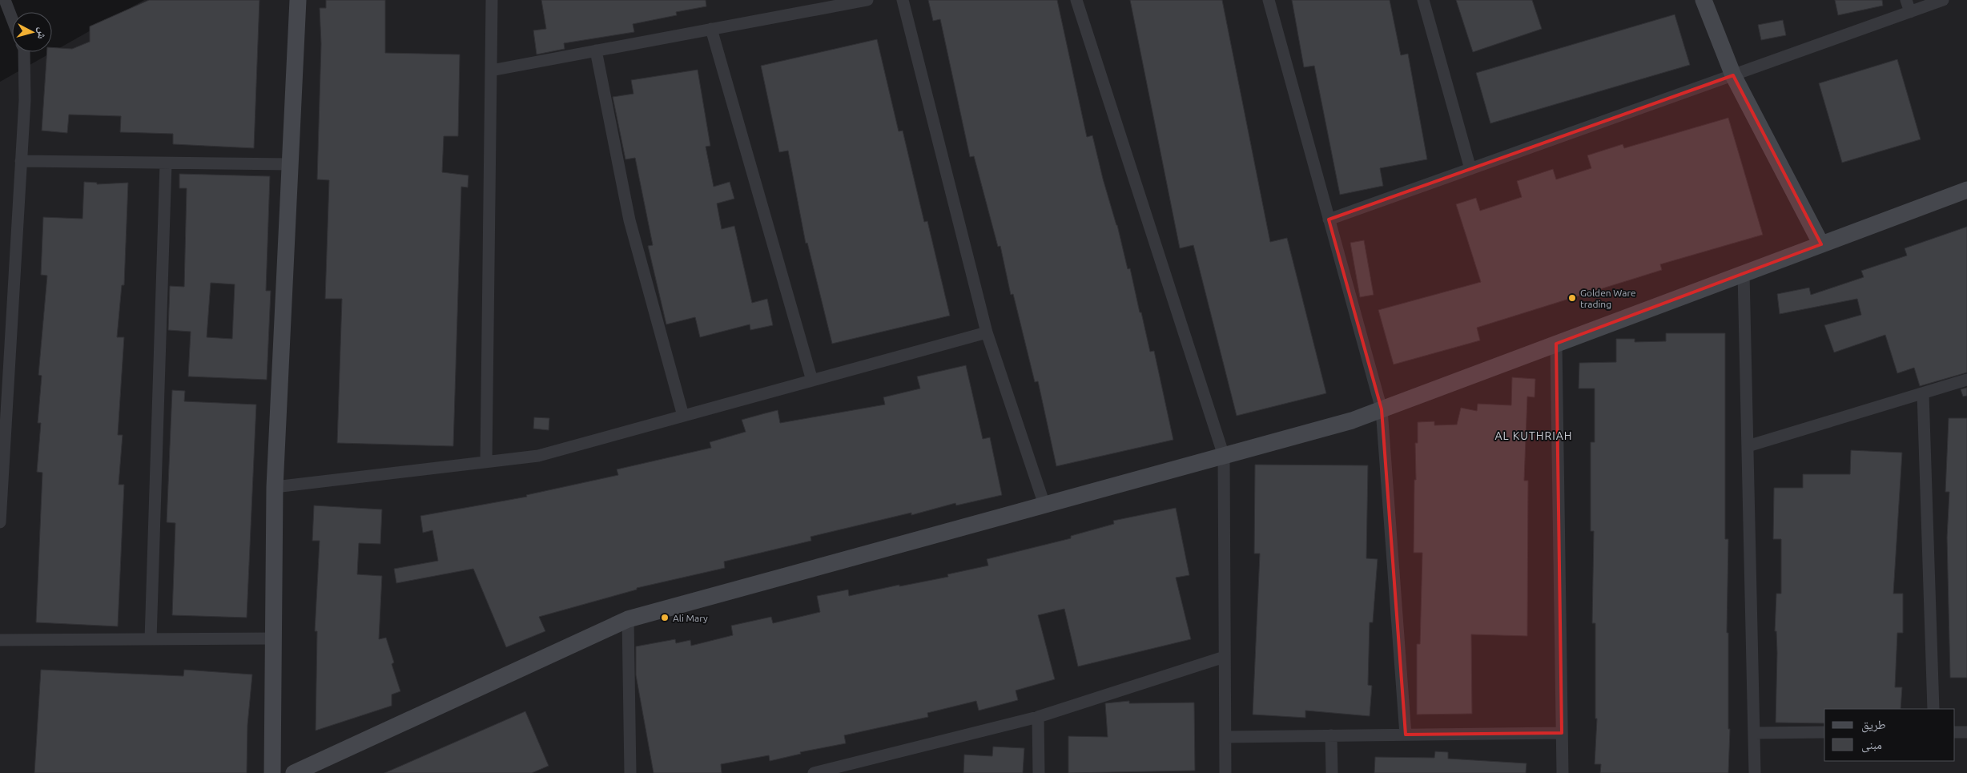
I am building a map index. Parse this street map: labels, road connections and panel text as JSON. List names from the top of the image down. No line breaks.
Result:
{"districts":["AL KUTHRIAH"],"places":["Golden Ware trading","Ali Mary"],"legend":["طريق","مبنى"],"north":"right"}
